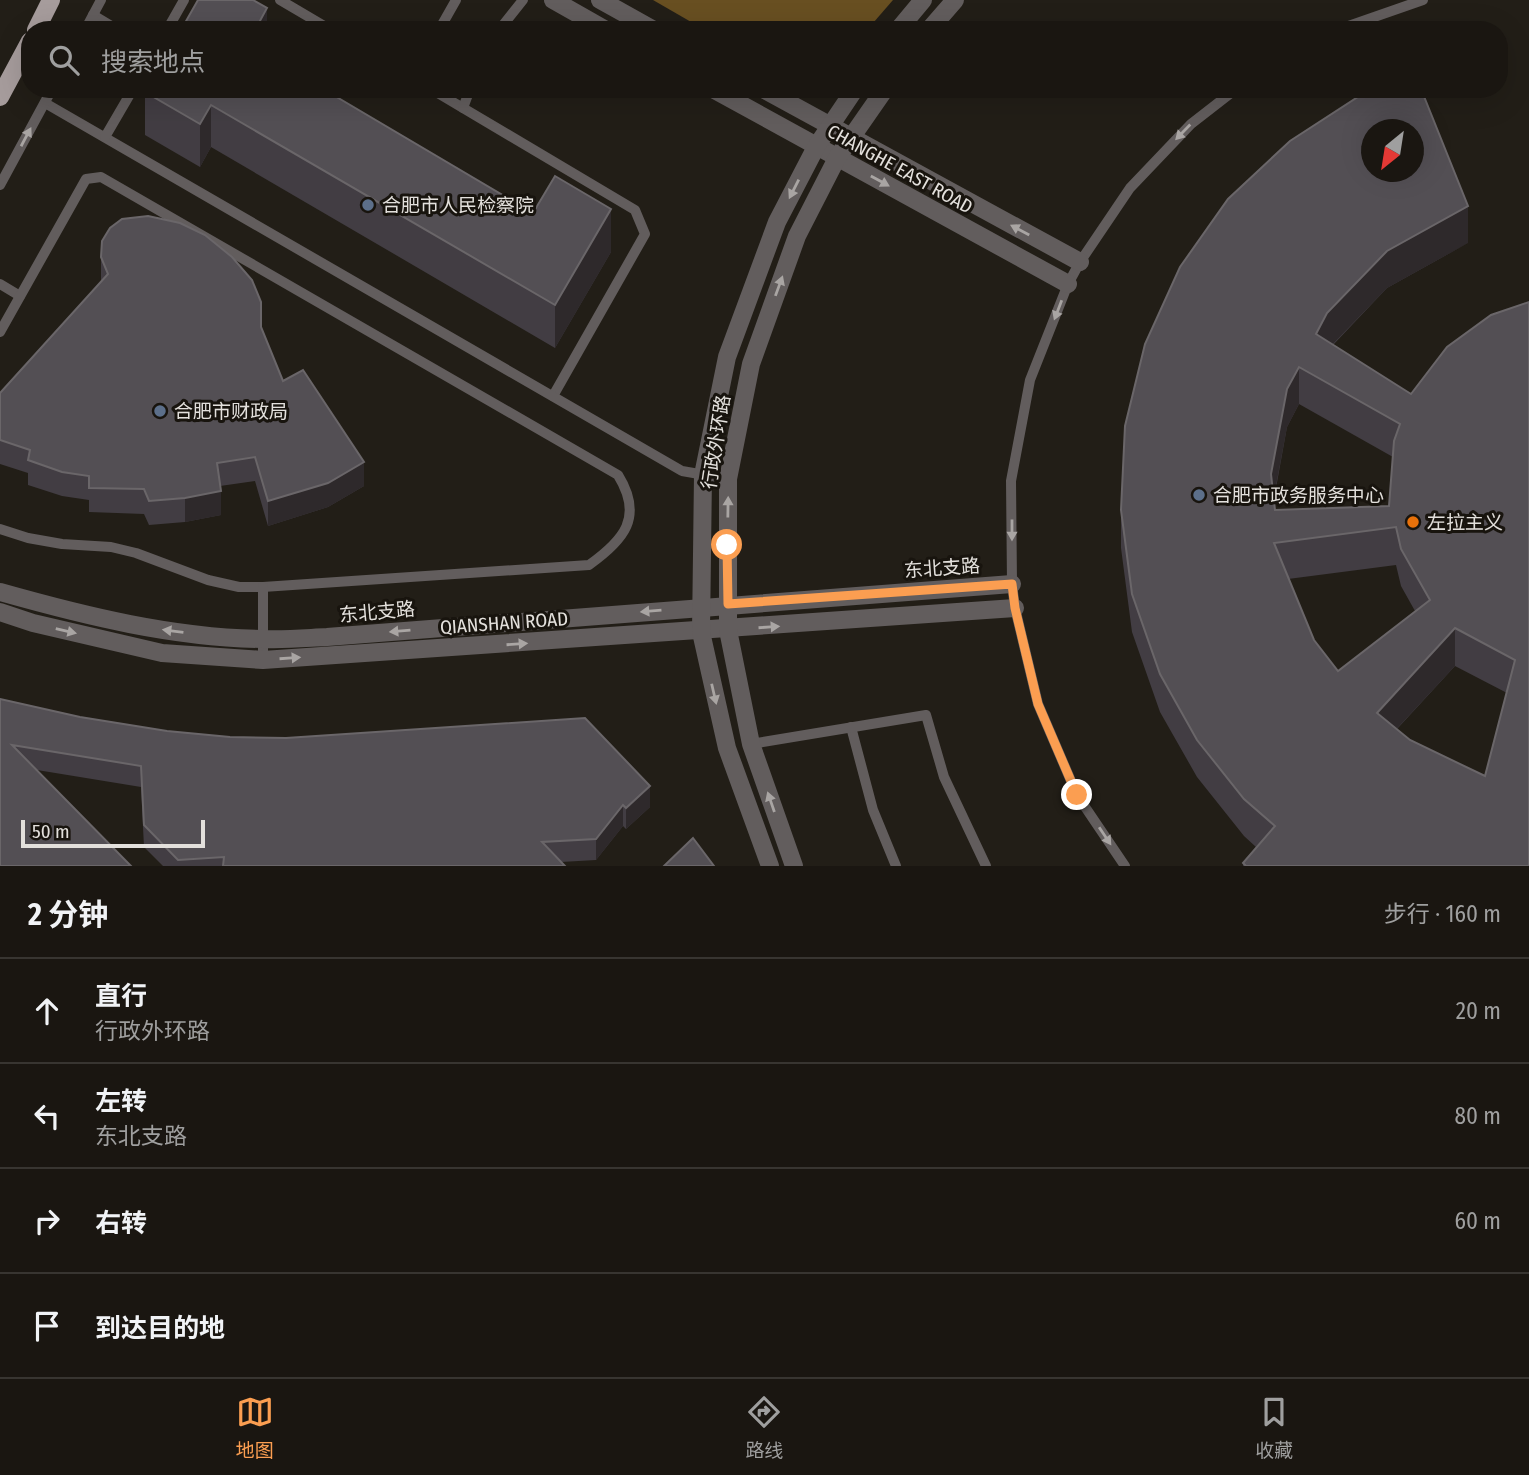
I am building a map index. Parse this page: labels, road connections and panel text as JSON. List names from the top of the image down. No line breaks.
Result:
{"streets":{"street":["CHANGHE EAST ROAD","行政外环路","东北支路","QIANSHAN ROAD"]},"crossings":[["CHANGHE EAST ROAD","行政外环路"],["行政外环路","东北支路"],["行政外环路","QIANSHAN ROAD"]],"one_way":["东北支路","QIANSHAN ROAD"],"places":["合肥市人民检察院","合肥市财政局","合肥市政务服务中心","左拉主义"],"scale_bar":"50 m","north":"bottom left","page":{"search":"搜索地点","scale":"50 m","heading":["2 分钟","步行 · 160 m"],"list":[["直行","行政外环路","20 m"],["左转","东北支路","80 m"],["右转","60 m"],"到达目的地"],"nav":["地图","路线","收藏"]}}
